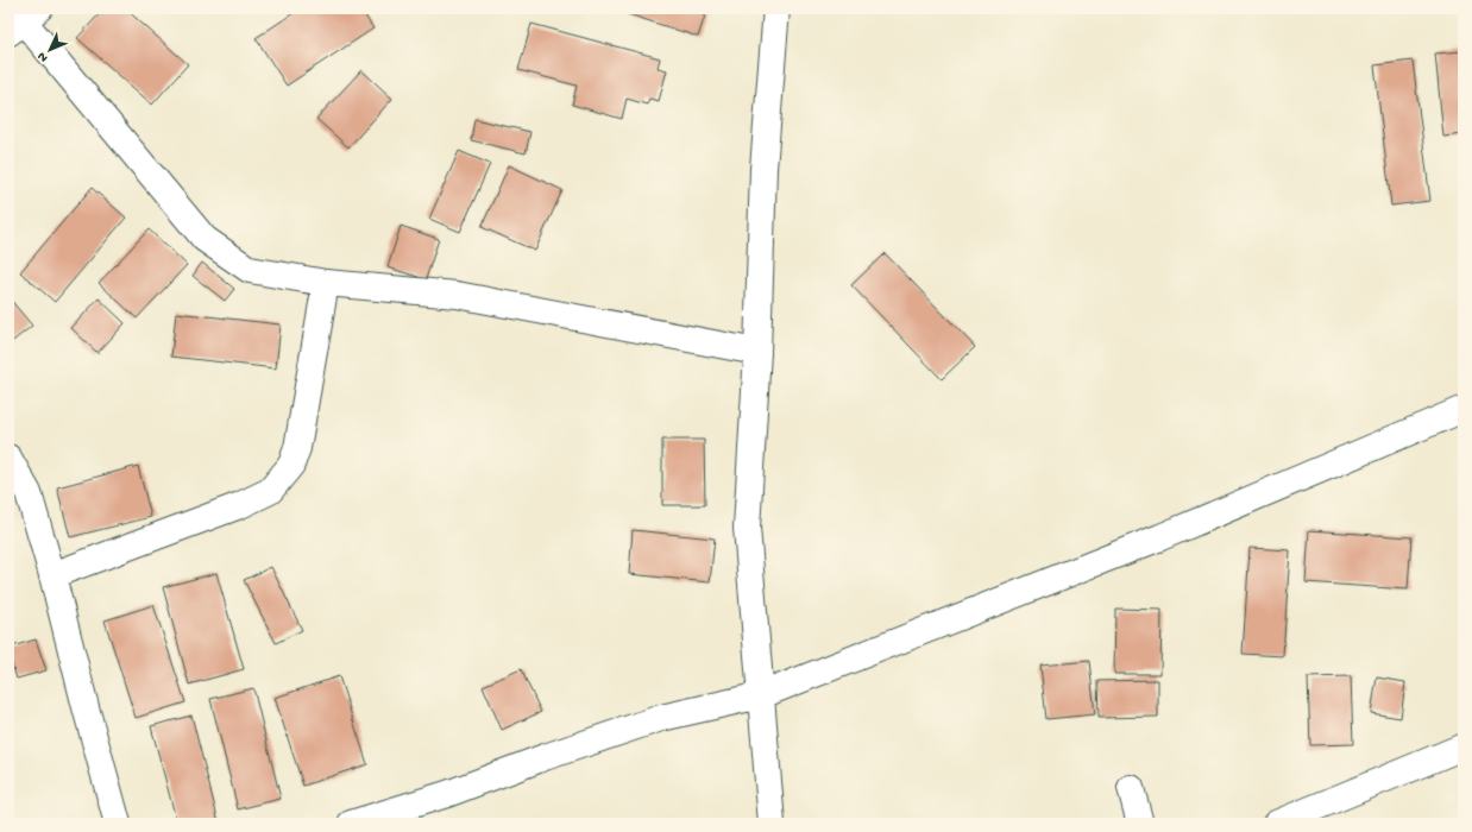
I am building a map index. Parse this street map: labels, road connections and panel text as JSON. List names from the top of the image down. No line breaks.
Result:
{"north":"bottom left"}
